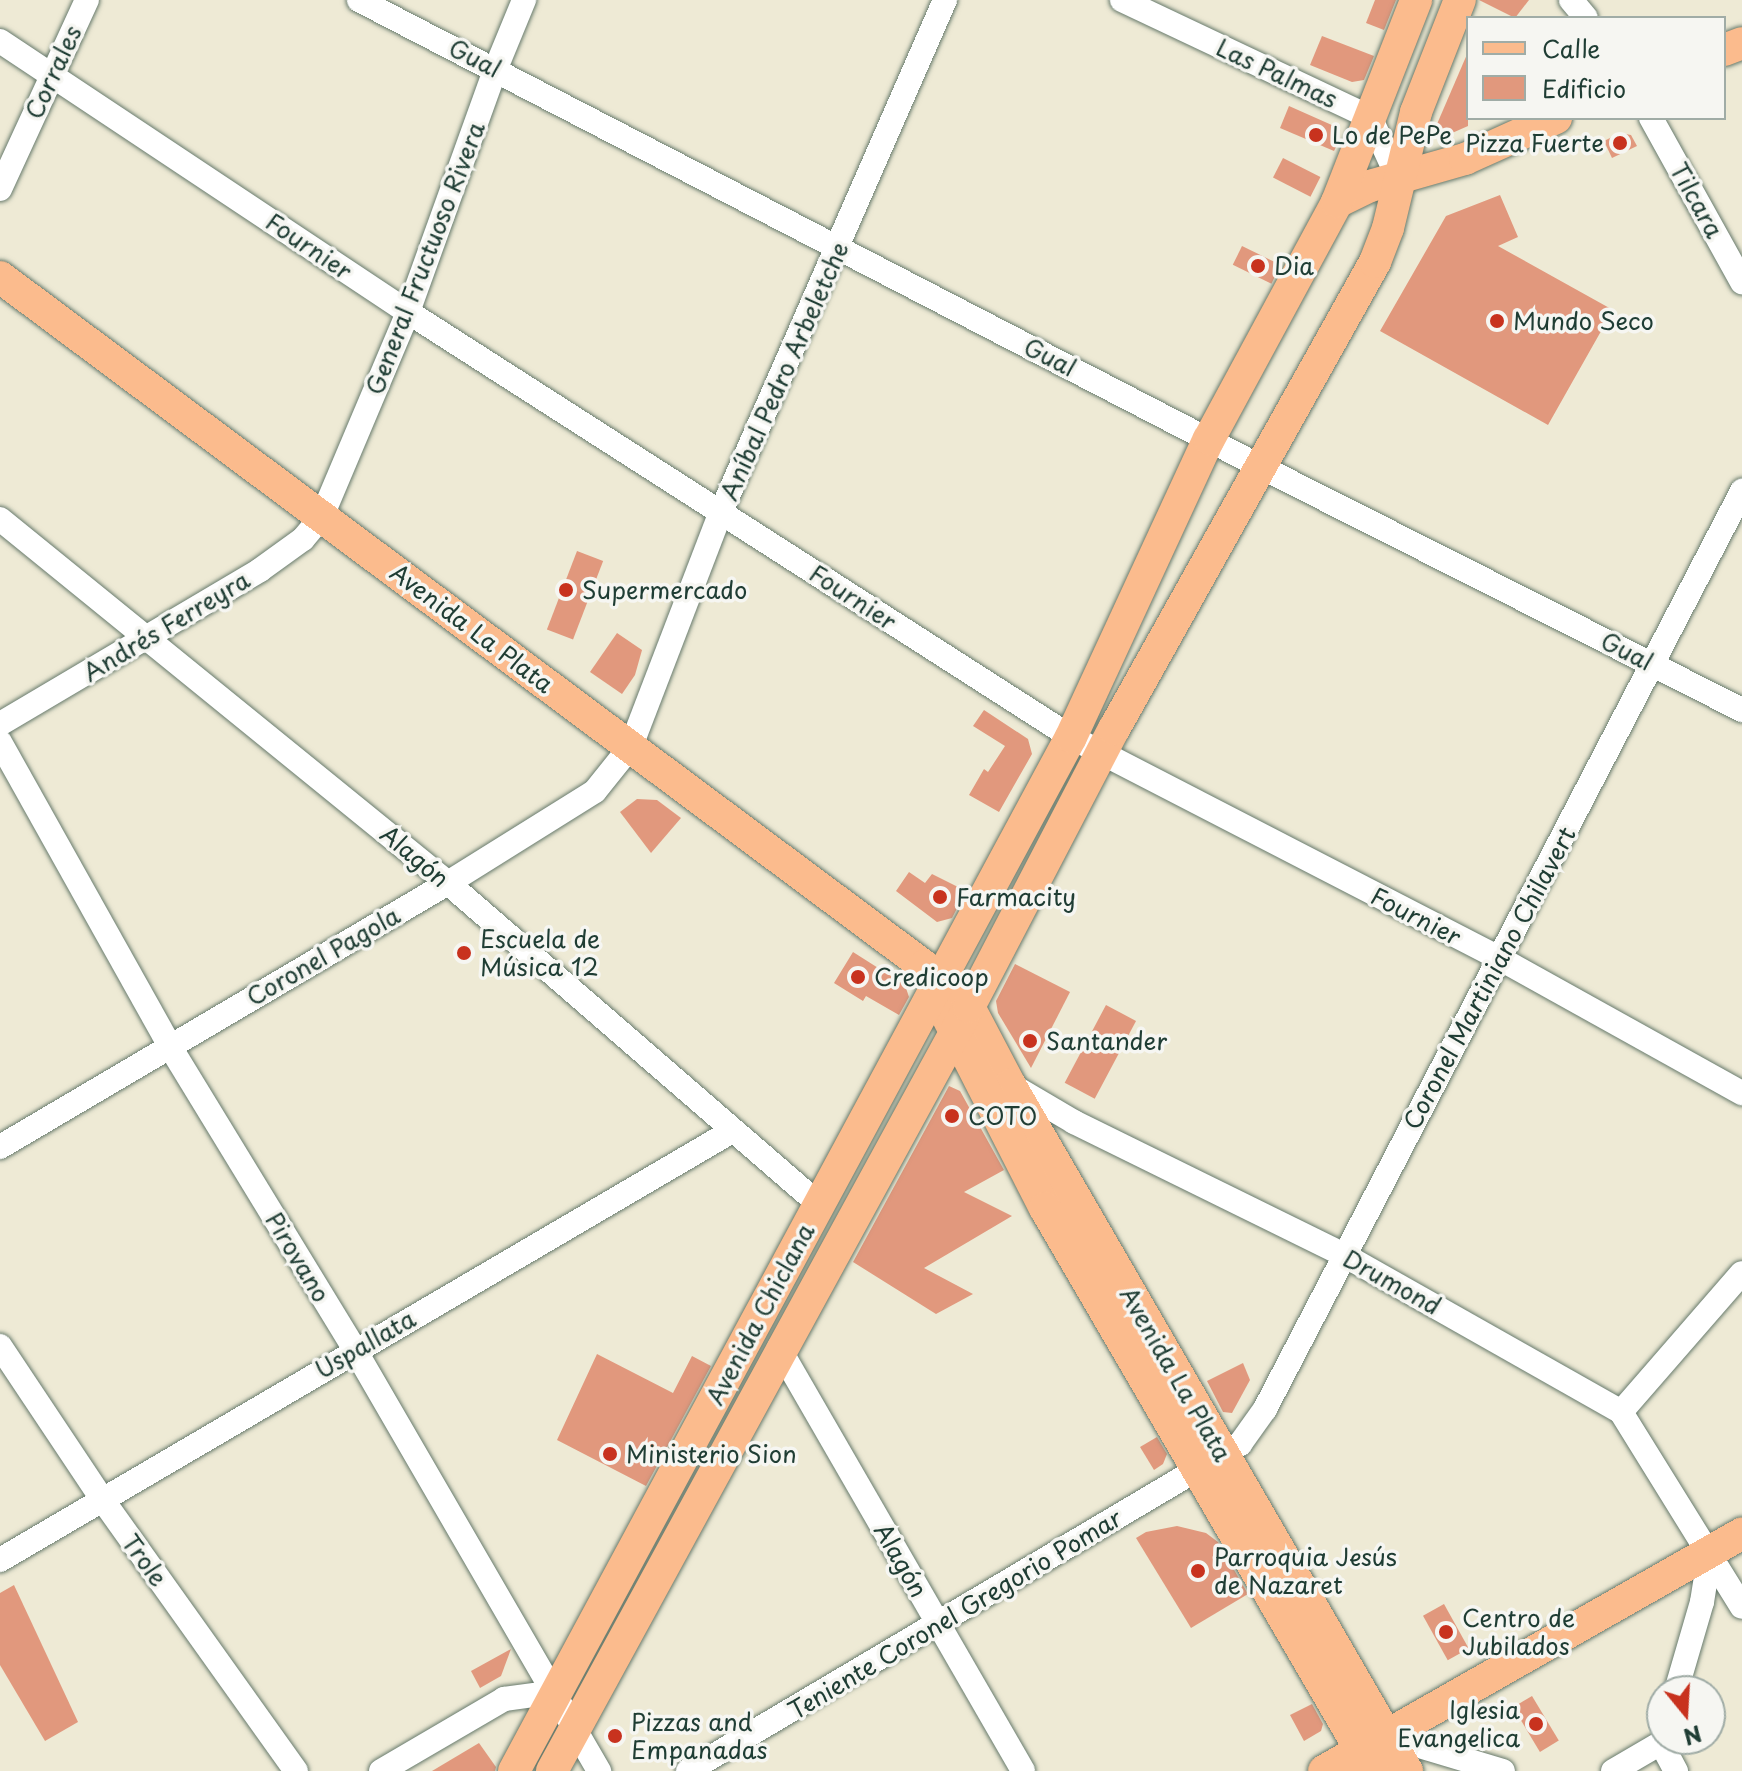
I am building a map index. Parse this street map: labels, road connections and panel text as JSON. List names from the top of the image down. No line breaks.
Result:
{"streets":{"main road":["Avenida La Plata","Avenida Chiclana"],"street":["Gual","Corrales","Las Palmas","Tilcara","Fournier","General Fructuoso Rivera","Aníbal Pedro Arbeletche","Andrés Ferreyra","Alagón","Coronel Pagola","Coronel Martiniano Chilavert","Pirovano","Drumond","Uspallata","Trole","Teniente Coronel Gregorio Pomar"]},"crossings":[["Gual","General Fructuoso Rivera"],["Gual","Aníbal Pedro Arbeletche"],["Gual","Coronel Martiniano Chilavert"],["Gual","Avenida Chiclana"],["Corrales","Fournier"],["Las Palmas","Avenida Chiclana"],["Fournier","General Fructuoso Rivera"],["Fournier","Aníbal Pedro Arbeletche"],["Fournier","Coronel Martiniano Chilavert"],["Fournier","Avenida Chiclana"],["General Fructuoso Rivera","Andrés Ferreyra"],["General Fructuoso Rivera","Avenida La Plata"],["Aníbal Pedro Arbeletche","Avenida La Plata"],["Aníbal Pedro Arbeletche","Coronel Pagola"],["Andrés Ferreyra","Avenida La Plata"],["Andrés Ferreyra","Alagón"],["Avenida La Plata","Coronel Pagola"],["Avenida La Plata","Coronel Martiniano Chilavert"],["Avenida La Plata","Drumond"],["Avenida La Plata","Avenida Chiclana"],["Avenida La Plata","Teniente Coronel Gregorio Pomar"],["Alagón","Coronel Pagola"],["Alagón","Avenida Chiclana"],["Alagón","Uspallata"],["Alagón","Teniente Coronel Gregorio Pomar"],["Coronel Pagola","Pirovano"],["Coronel Martiniano Chilavert","Drumond"],["Coronel Martiniano Chilavert","Teniente Coronel Gregorio Pomar"],["Pirovano","Avenida Chiclana"],["Pirovano","Uspallata"],["Uspallata","Trole"]],"places":["Lo de PePe","Pizza Fuerte","Dia","Mundo Seco","Supermercado","Farmacity","Escuela de Música 12","Credicoop","Santander","COTO","Ministerio Sion","Parroquia Jesús de Nazaret","Centro de Jubilados","Iglesia Evangelica","Pizzas and Empanadas"],"legend":["Calle","Edificio"],"north":"bottom"}
